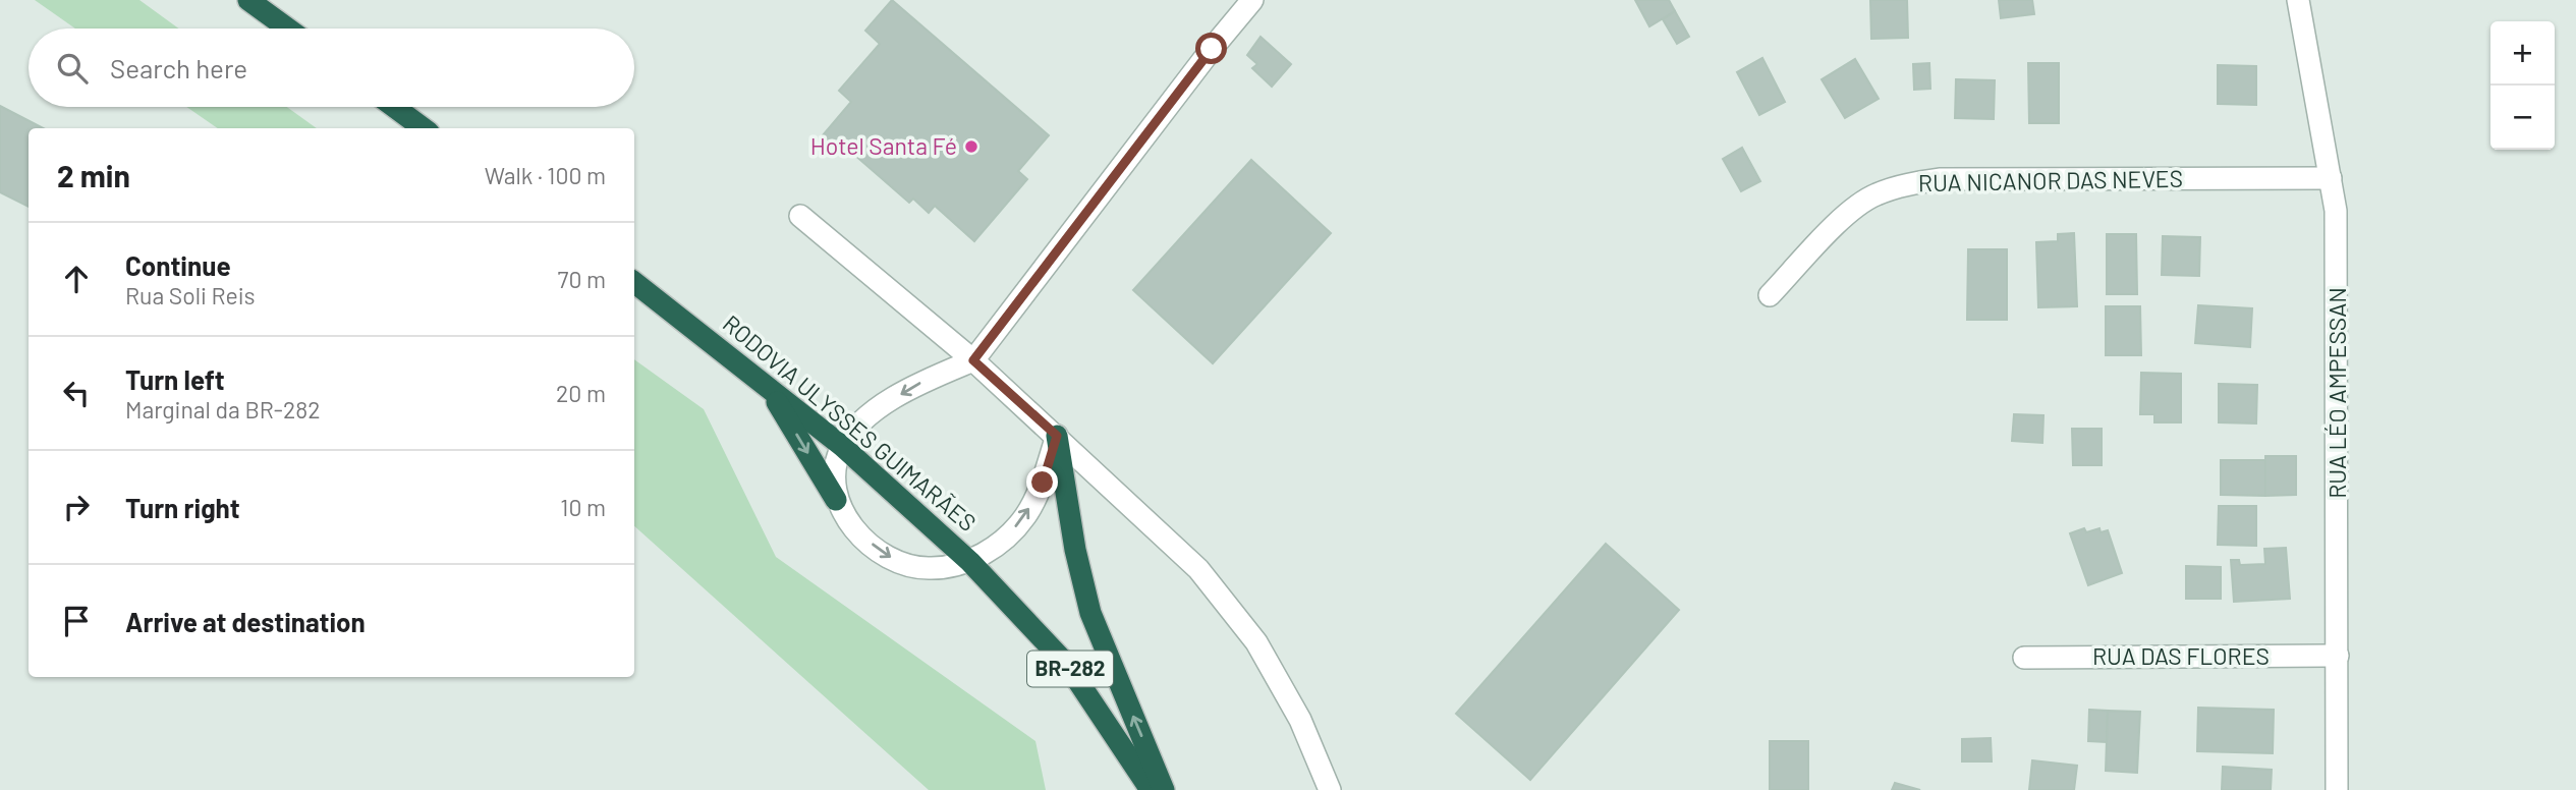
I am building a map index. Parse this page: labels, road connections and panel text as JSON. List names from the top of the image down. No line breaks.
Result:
{"streets":{"highway":["RODOVIA ULYSSES GUIMARÃES","BR-282"],"street":["RUA NICANOR DAS NEVES","RUA LÉO AMPESSAN","RUA DAS FLORES"]},"crossings":[["RUA NICANOR DAS NEVES","RUA LÉO AMPESSAN"],["RUA LÉO AMPESSAN","RUA DAS FLORES"]],"places":["Hotel Santa Fé"],"page":{"map_buttons":["+","−"],"search":"Search here","heading":["2 min","Walk · 100 m"],"list":[["Continue","Rua Soli Reis","70 m"],["Turn left","Marginal da BR-282","20 m"],["Turn right","10 m"],"Arrive at destination"]}}
